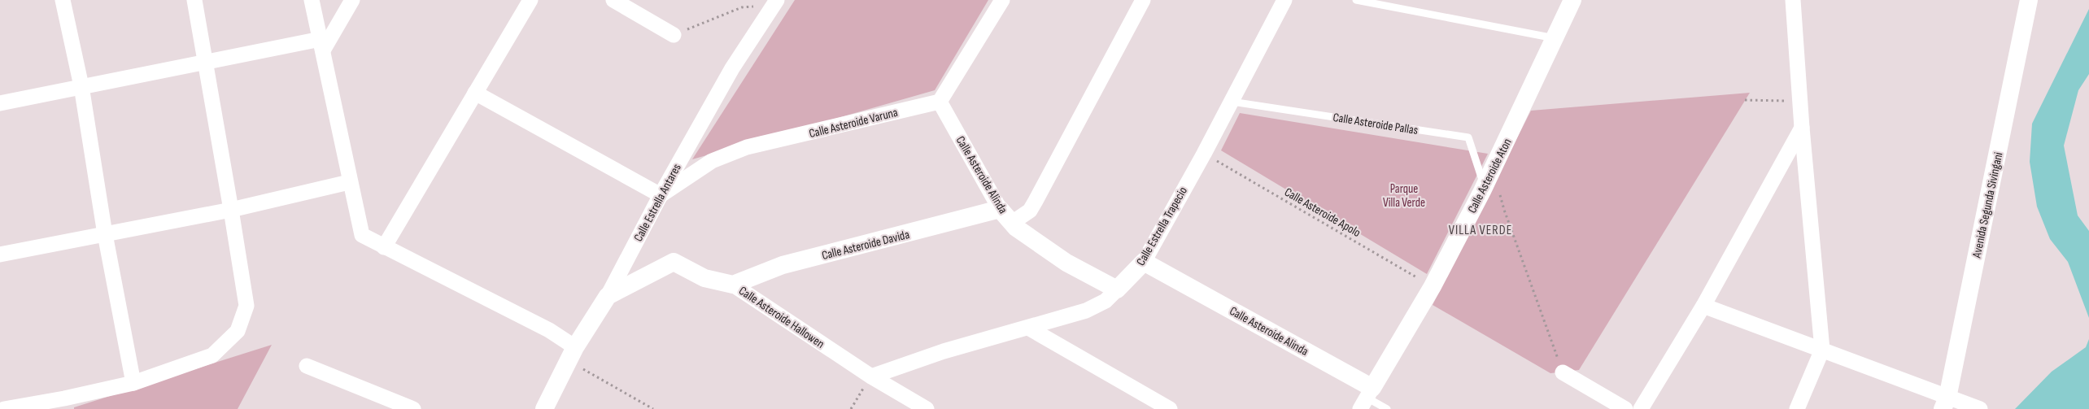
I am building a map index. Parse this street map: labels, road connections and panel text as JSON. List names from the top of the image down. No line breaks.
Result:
{"streets":{"street":["Calle Asteroide Varuna","Calle Asteroide Alinda","Calle Asteroide Aton","Calle Estrella Antares","Avenida Segunda Sivingani","Calle Estrella Trapecio","Calle Asteroide Davida","Calle Asteroide Hallowen"],"lane":["Calle Asteroide Pallas"],"path":["Calle Asteroide Apolo"]},"crossings":[["Calle Asteroide Varuna","Calle Asteroide Alinda"],["Calle Asteroide Varuna","Calle Estrella Antares"],["Calle Asteroide Pallas","Calle Asteroide Aton"],["Calle Asteroide Pallas","Calle Estrella Trapecio"],["Calle Asteroide Alinda","Calle Asteroide Aton"],["Calle Asteroide Alinda","Calle Estrella Trapecio"],["Calle Asteroide Alinda","Calle Asteroide Davida"],["Calle Asteroide Aton","Calle Asteroide Apolo"],["Calle Estrella Antares","Calle Asteroide Hallowen"],["Calle Asteroide Apolo","Calle Estrella Trapecio"],["Calle Estrella Trapecio","Calle Asteroide Hallowen"],["Calle Asteroide Davida","Calle Asteroide Hallowen"]],"districts":["VILLA VERDE"],"parks":["Parque Villa Verde"]}
